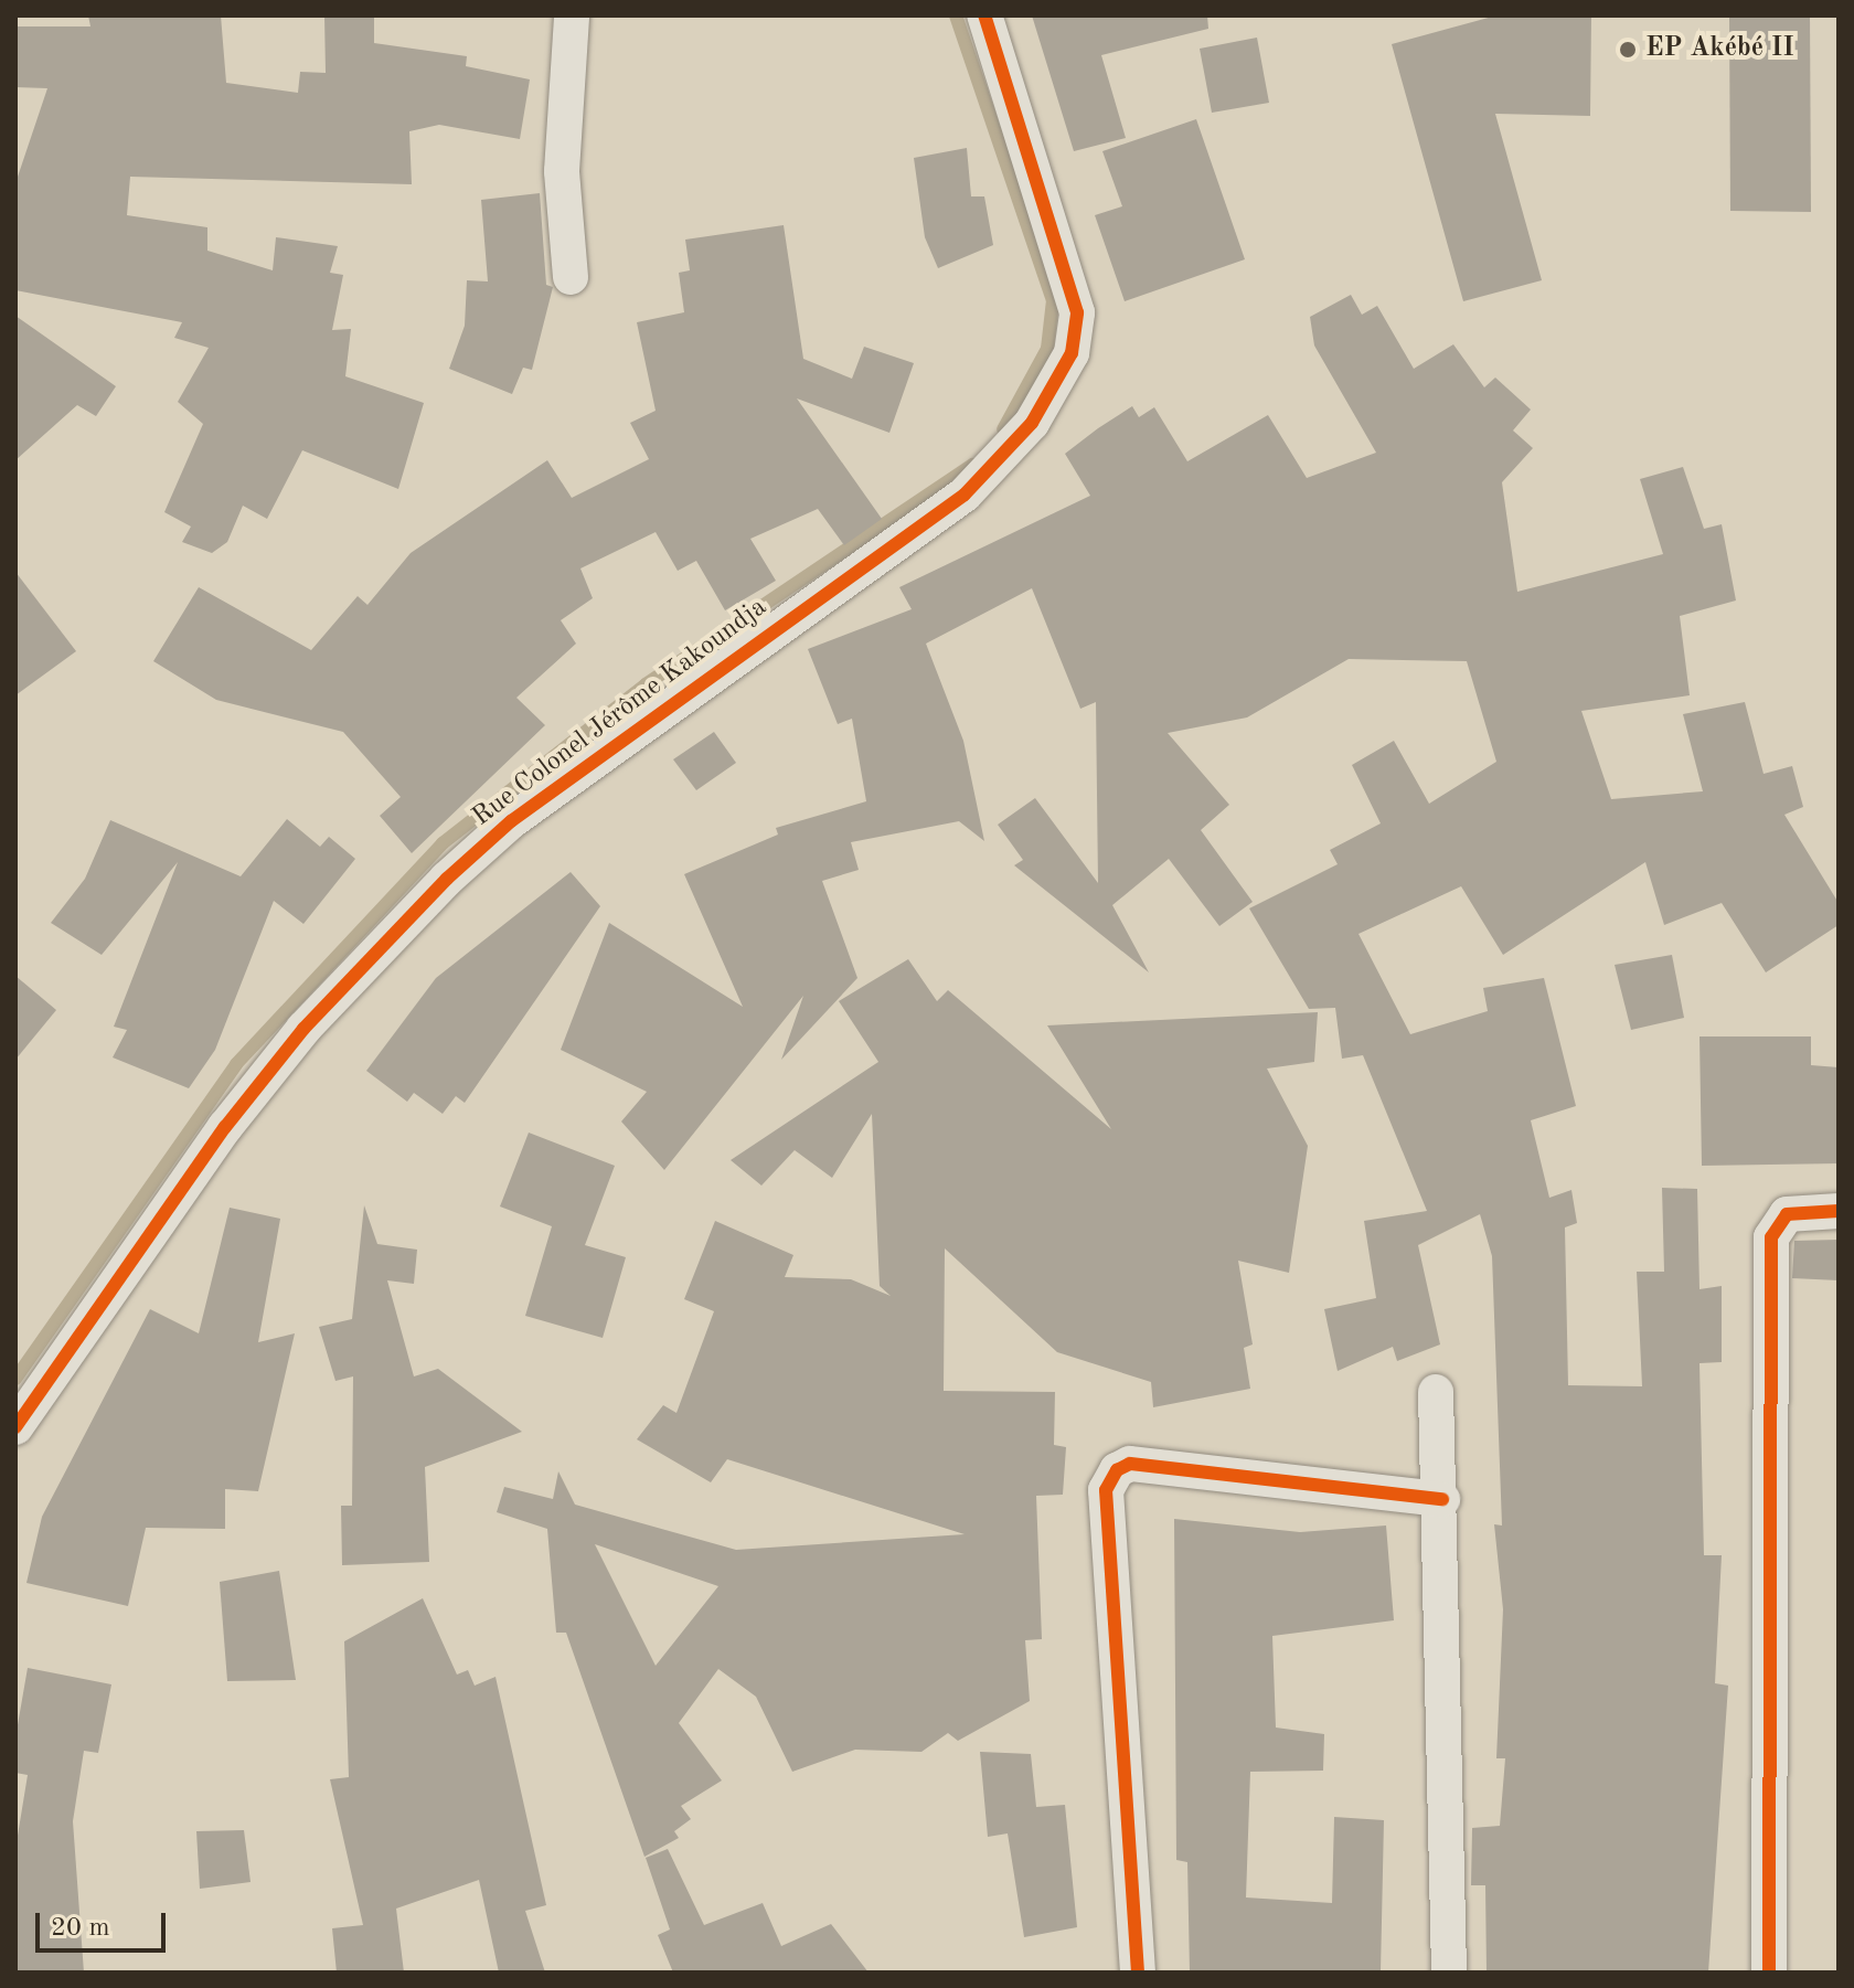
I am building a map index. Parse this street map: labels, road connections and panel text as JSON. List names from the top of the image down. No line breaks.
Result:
{"streets":{"street":["Rue Colonel Jérôme Kakoundja"]},"places":["EP Akébé II"],"scale_bar":"20 m"}
